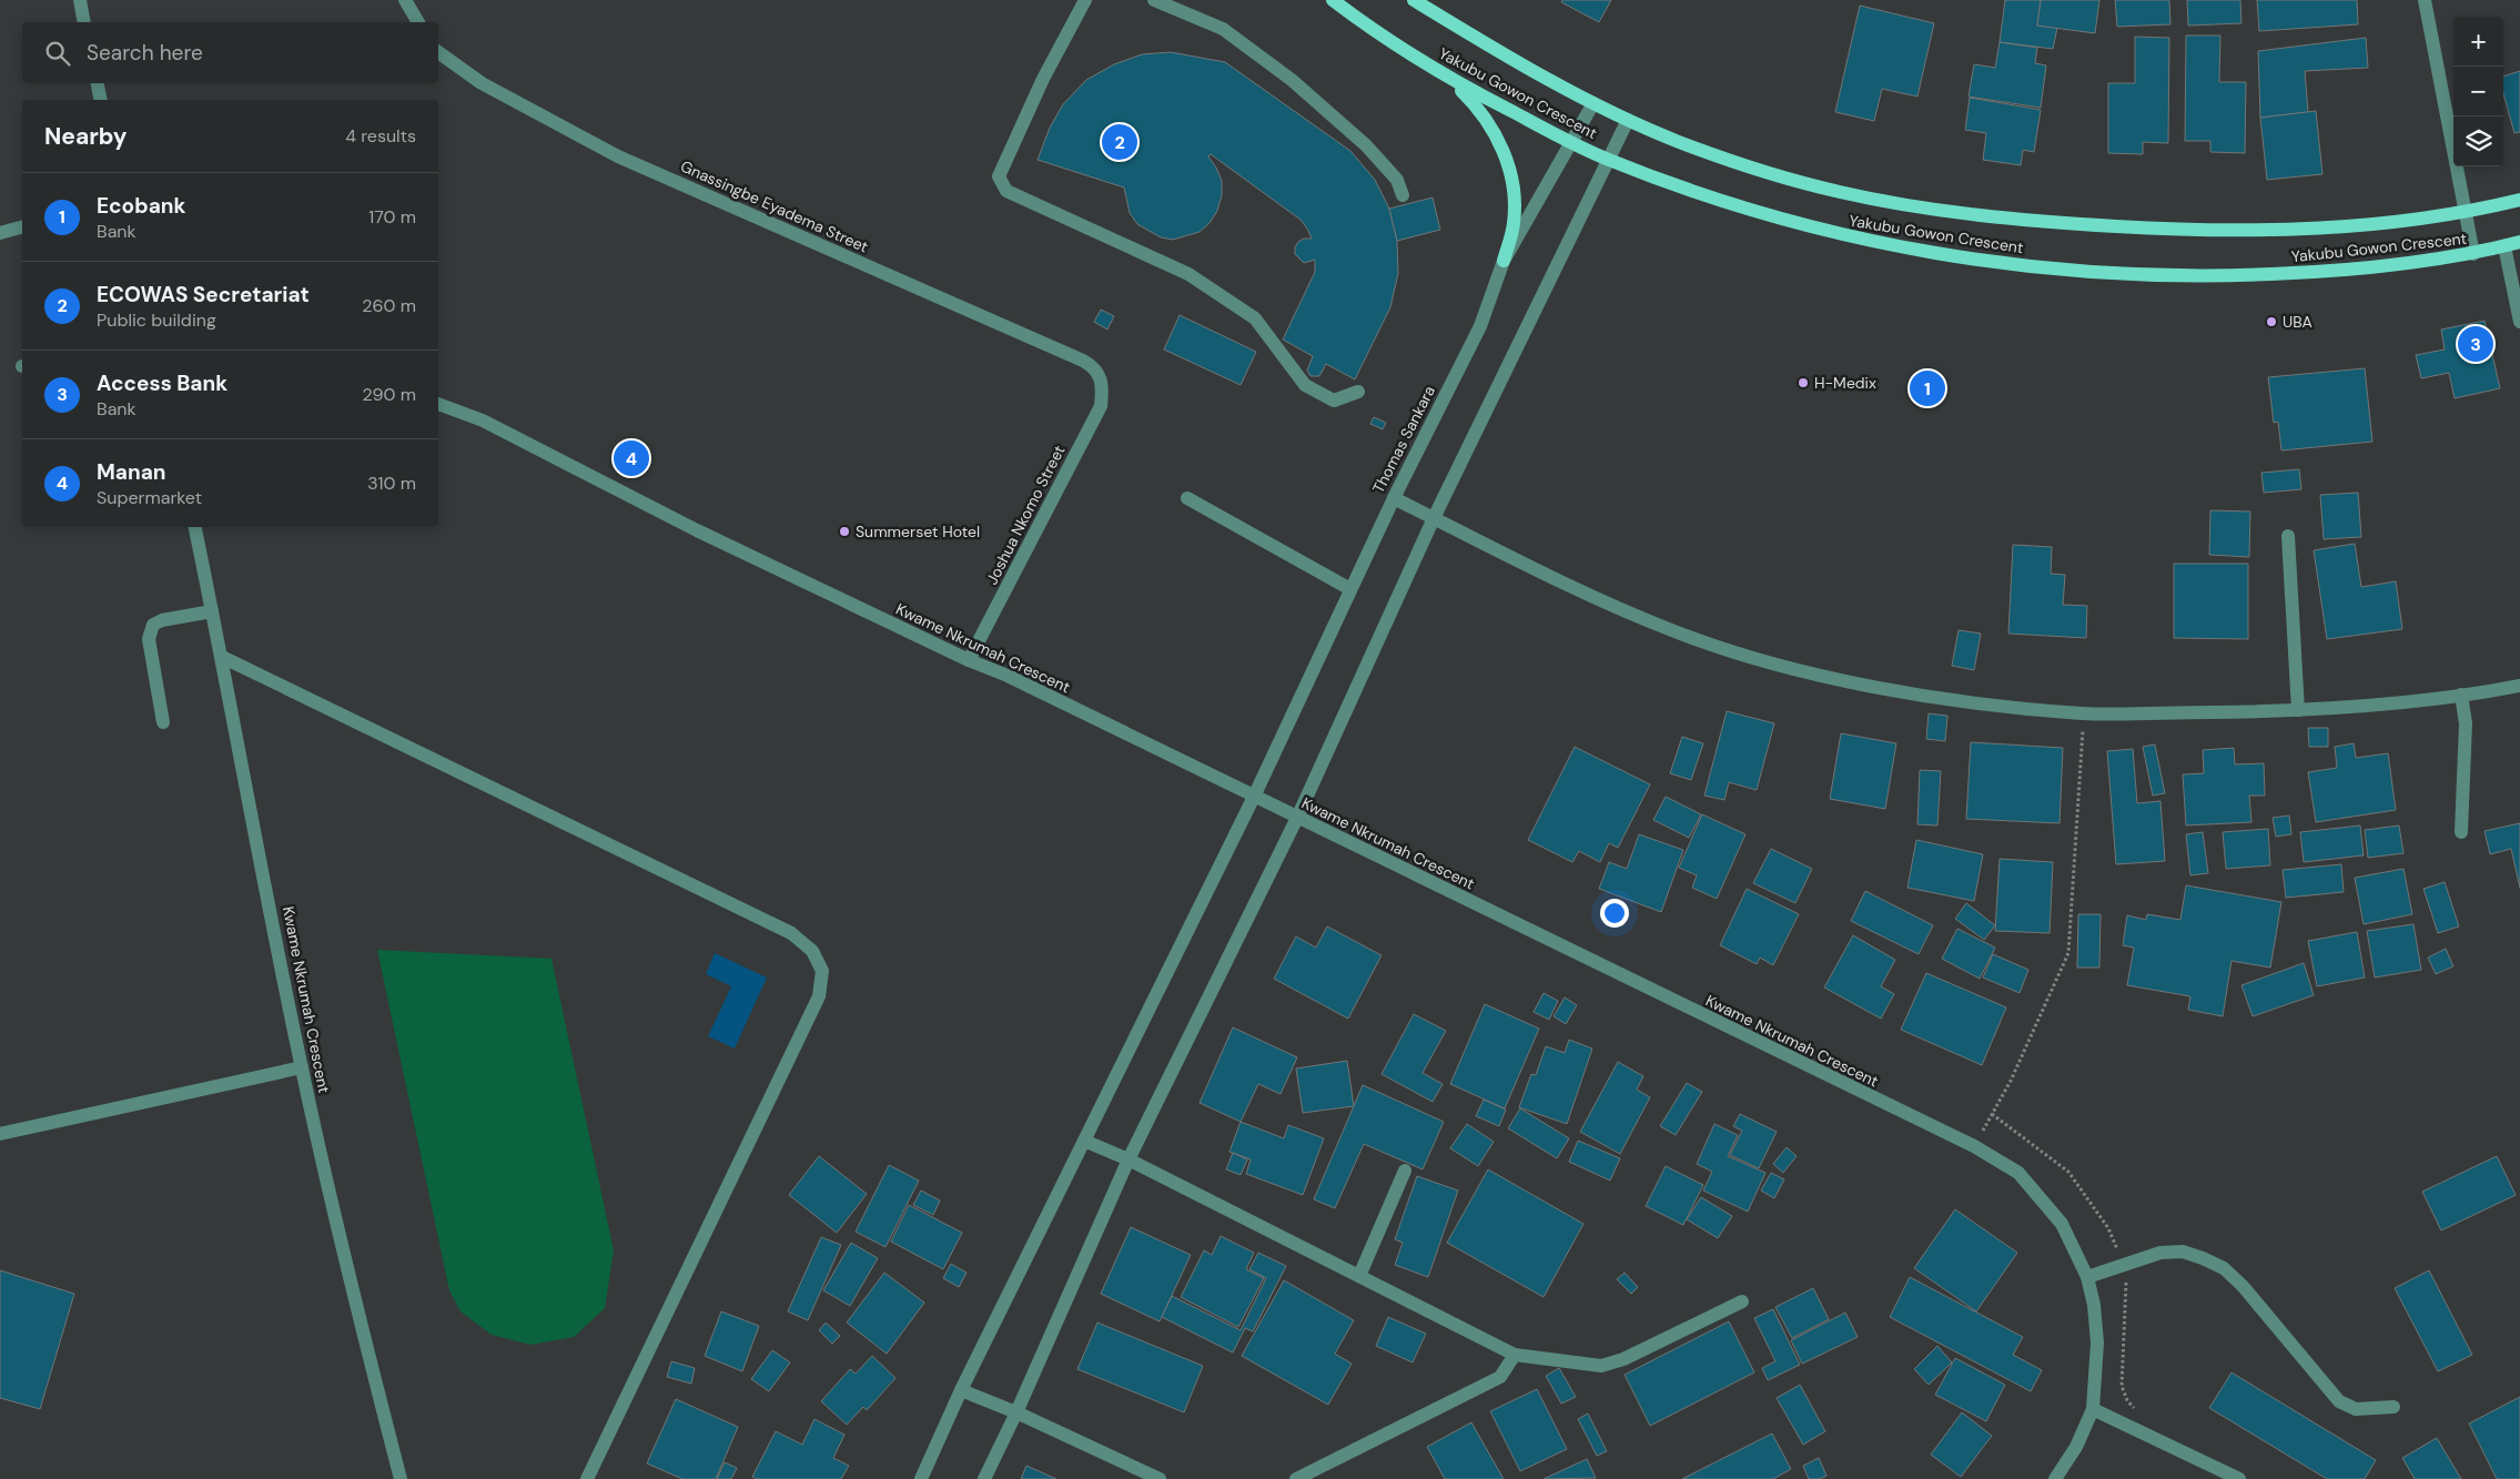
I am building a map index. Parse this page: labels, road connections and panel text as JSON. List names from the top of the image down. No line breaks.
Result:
{"streets":{"main road":["Yakubu Gowon Crescent"],"street":["Gnassingbe Eyadema Street","Thomas Sankara","Joshua Nkomo Street","Kwame Nkrumah Crescent"]},"crossings":[["Yakubu Gowon Crescent","Thomas Sankara"],["Gnassingbe Eyadema Street","Joshua Nkomo Street"],["Thomas Sankara","Kwame Nkrumah Crescent"],["Joshua Nkomo Street","Kwame Nkrumah Crescent"]],"places":["UBA","H-Medix","Summerset Hotel"],"page":{"map_buttons":["+","−"],"search":"Search here","heading":["Nearby","4 results"],"pins":["2","3","1","4"],"list":[{"mark":"1","name":"Ecobank","note":"Bank","value":"170 m"},{"mark":"2","name":"ECOWAS Secretariat","note":"Public building","value":"260 m"},{"mark":"3","name":"Access Bank","note":"Bank","value":"290 m"},{"mark":"4","name":"Manan","note":"Supermarket","value":"310 m"}]}}
